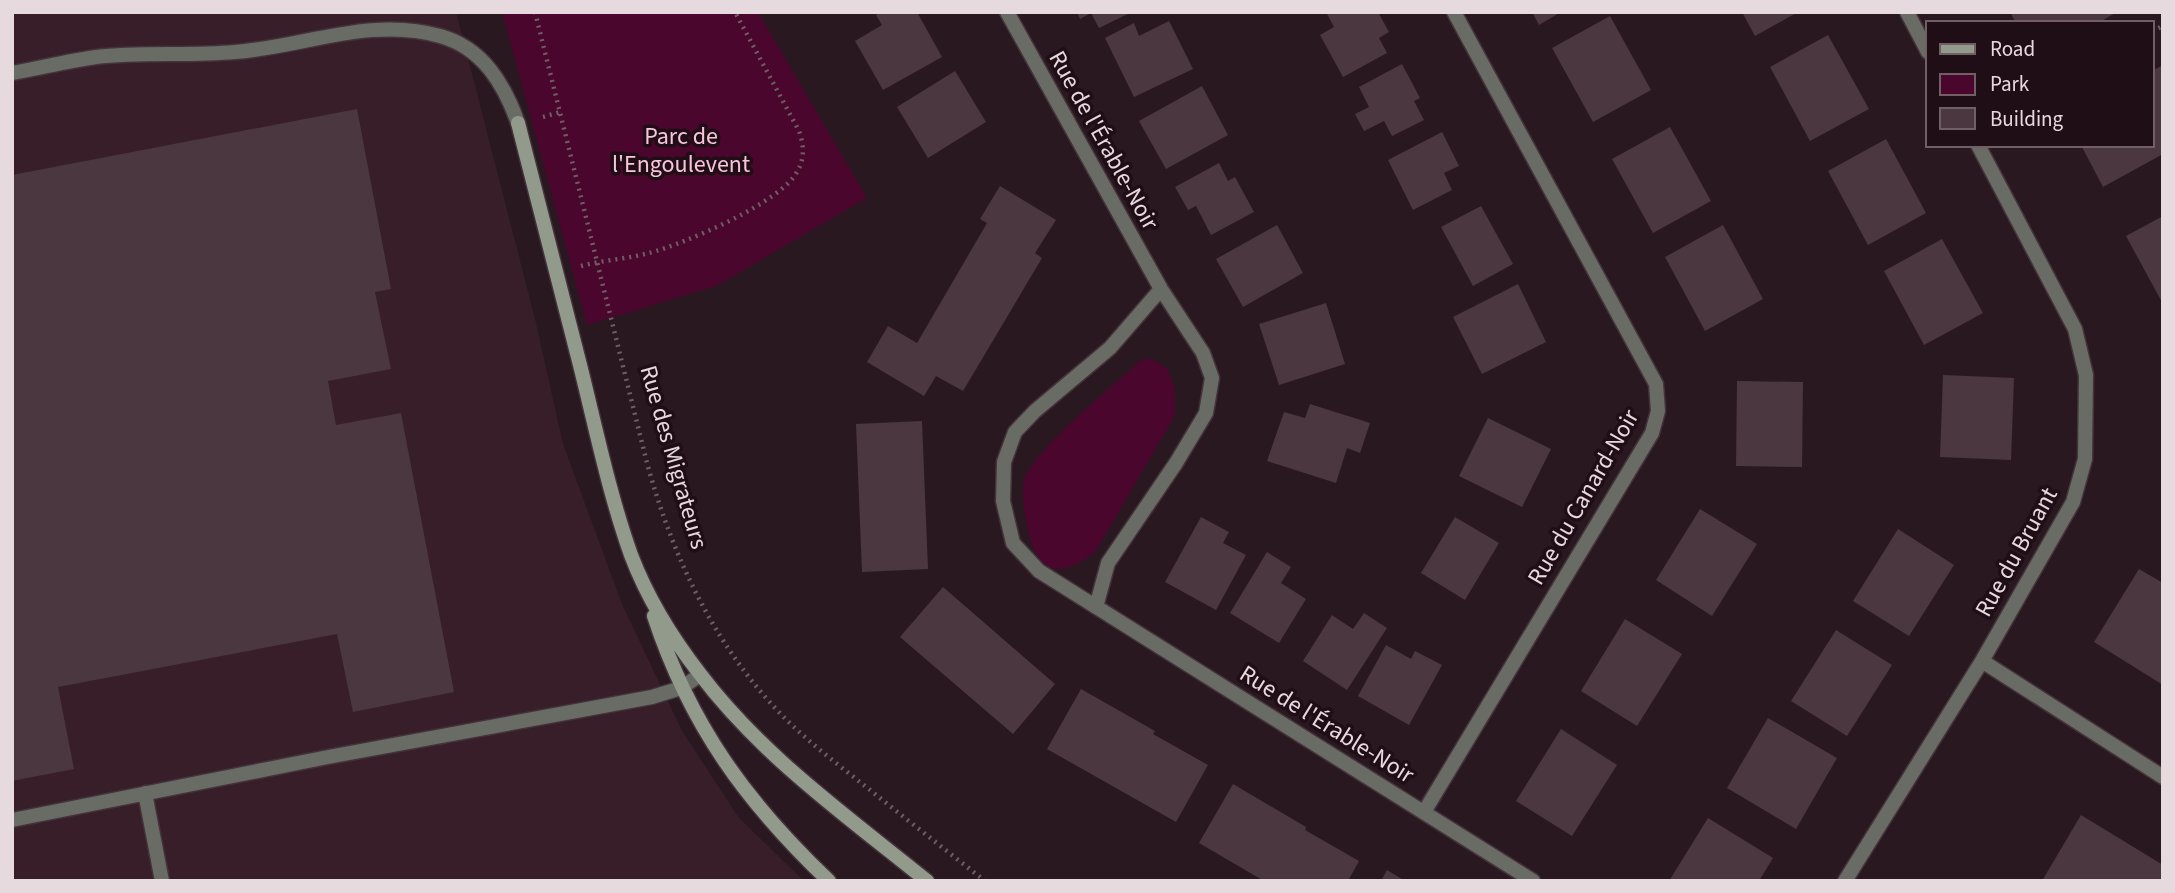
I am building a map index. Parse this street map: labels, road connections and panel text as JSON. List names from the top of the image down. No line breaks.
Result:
{"streets":{"street":["Rue de l'Érable-Noir","Rue du Canard-Noir","Rue du Bruant"],"path":["Rue des Migrateurs"]},"crossings":[["Rue de l'Érable-Noir","Rue du Canard-Noir"]],"parks":["Parc de l'Engoulevent"],"legend":["Road","Park","Building"]}
